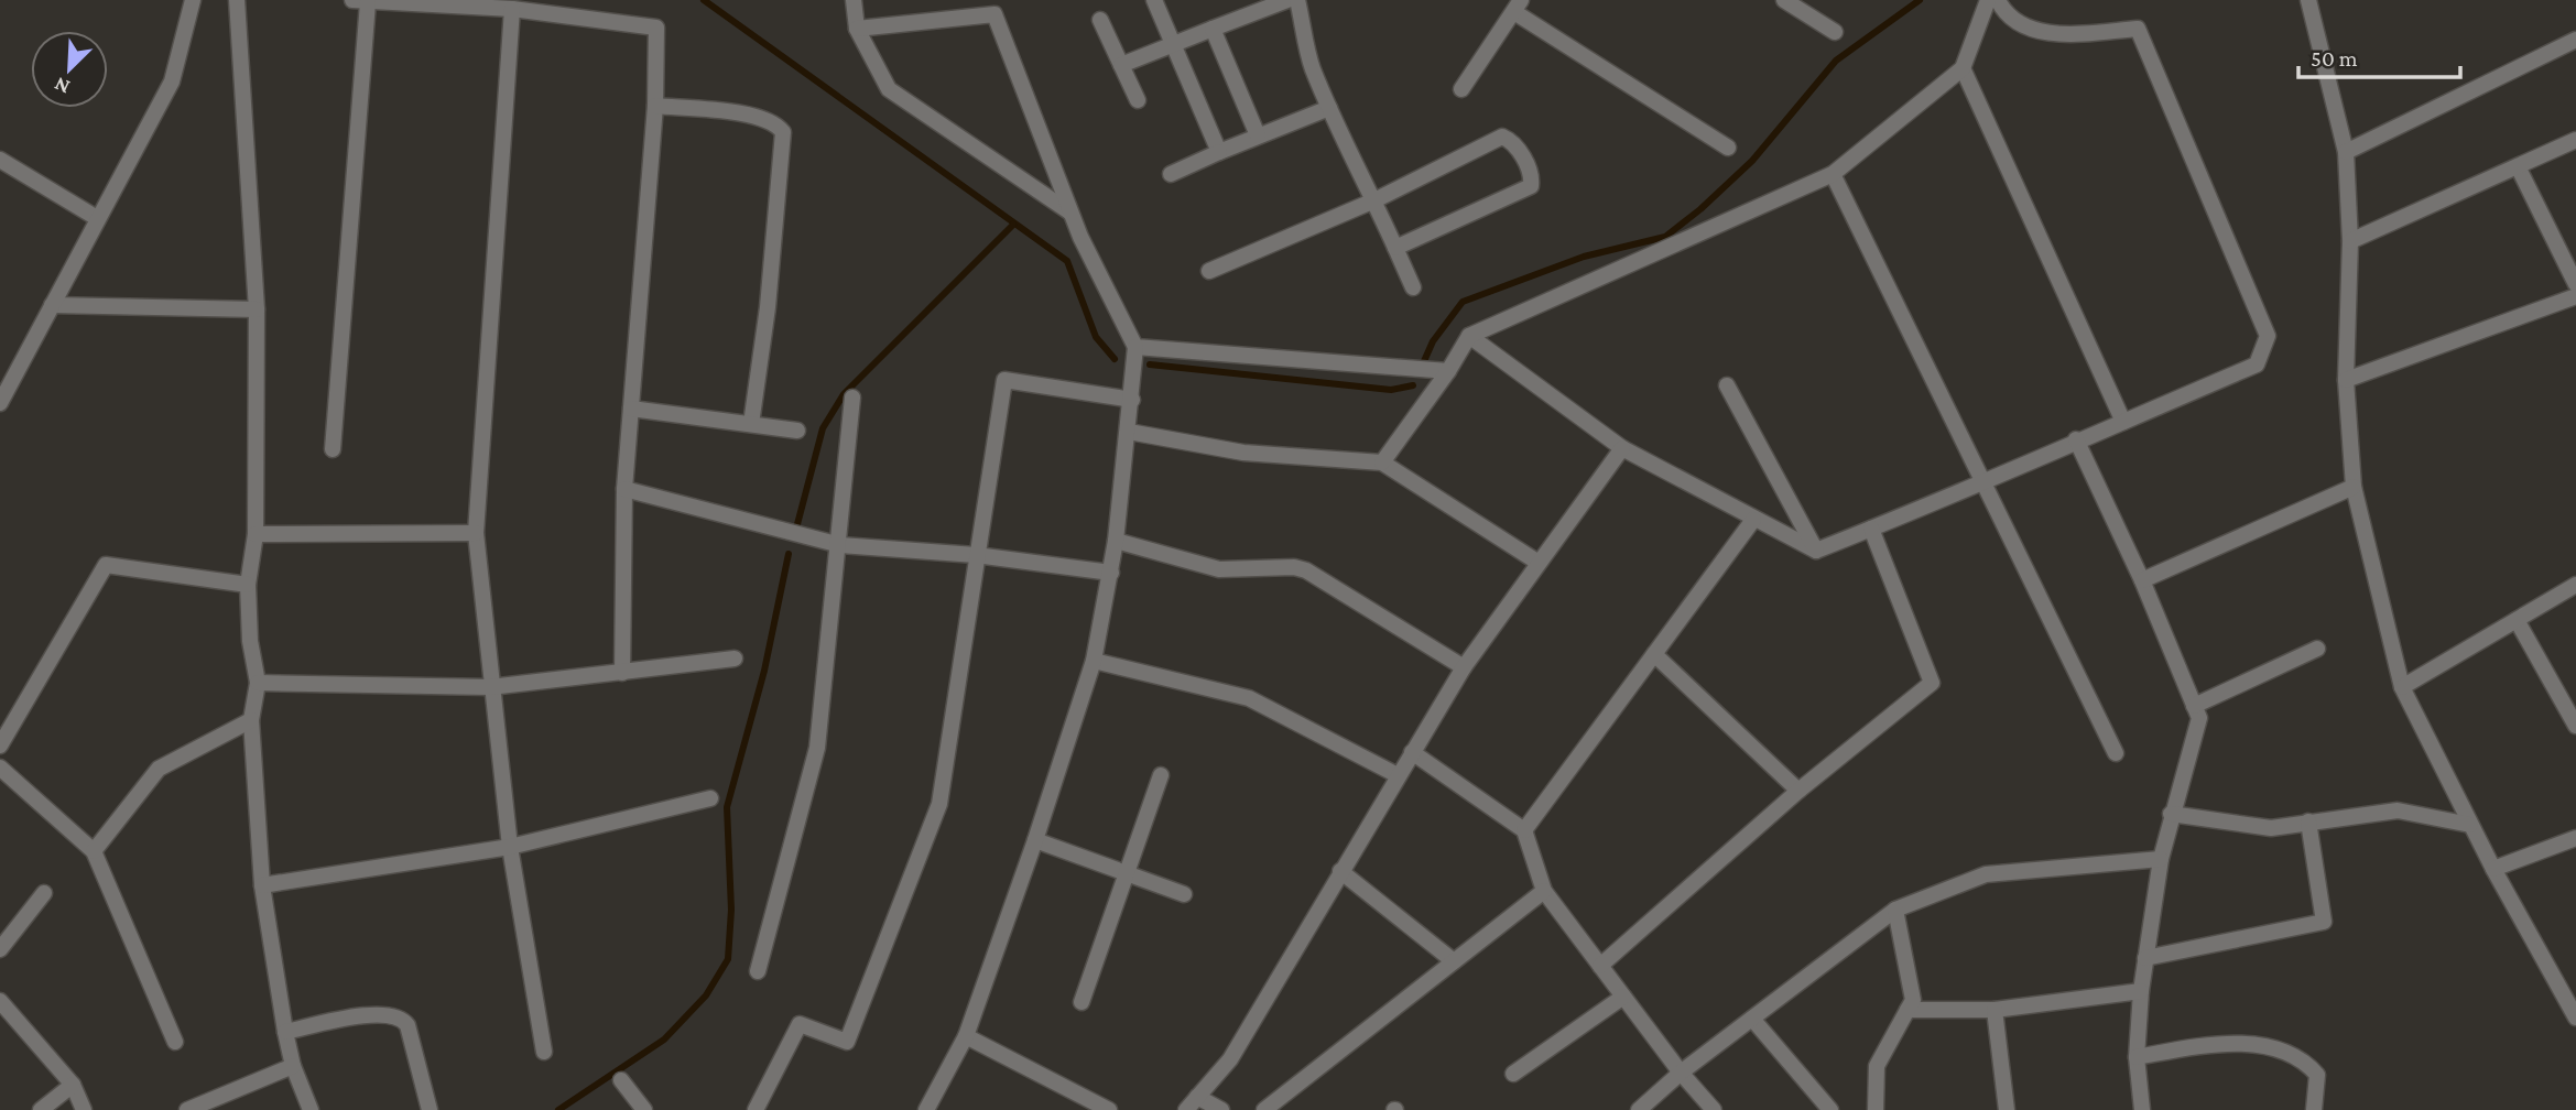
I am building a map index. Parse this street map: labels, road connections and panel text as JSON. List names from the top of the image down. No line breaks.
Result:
{"scale_bar":"50 m","north":"bottom left"}
